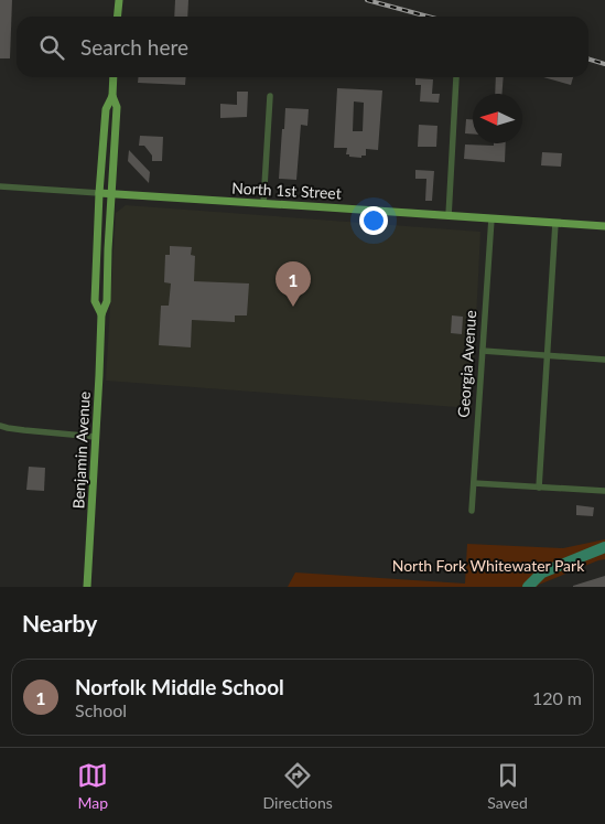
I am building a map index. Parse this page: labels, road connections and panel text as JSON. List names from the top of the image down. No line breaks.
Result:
{"streets":{"main road":["North 1st Street","Benjamin Avenue"],"street":["Georgia Avenue"]},"crossings":[["North 1st Street","Georgia Avenue"],["North 1st Street","Benjamin Avenue"]],"parks":["North Fork Whitewater Park"],"north":"left","page":{"search":"Search here","pins":"1","heading":"Nearby","list":[{"mark":"1","name":"Norfolk Middle School","note":"School","value":"120 m"}],"nav":["Map","Directions","Saved"]}}
